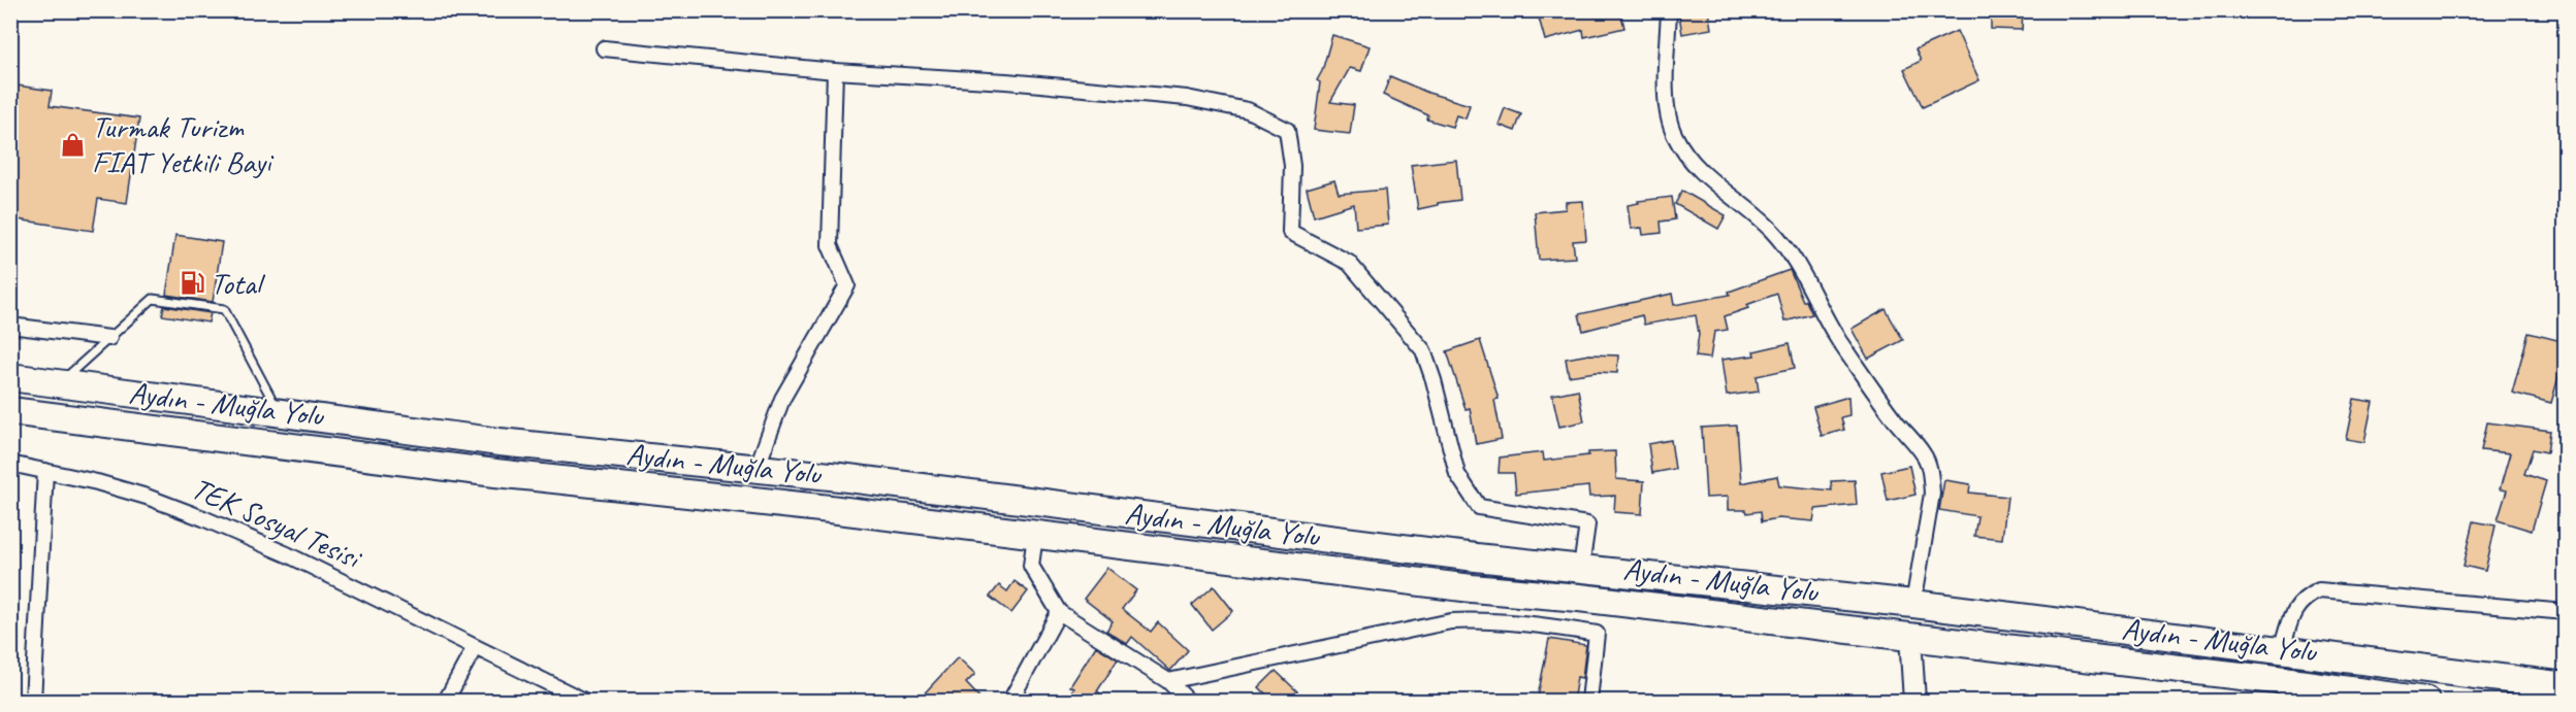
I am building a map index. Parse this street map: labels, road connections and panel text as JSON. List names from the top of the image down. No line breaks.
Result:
{"streets":{"highway":["Aydın - Muğla Yolu"],"street":["TEK Sosyal Tesisi"]},"places":{"shop":["Turmak Turizm FIAT Yetkili Bayi"],"fuel station":["Total"]}}
